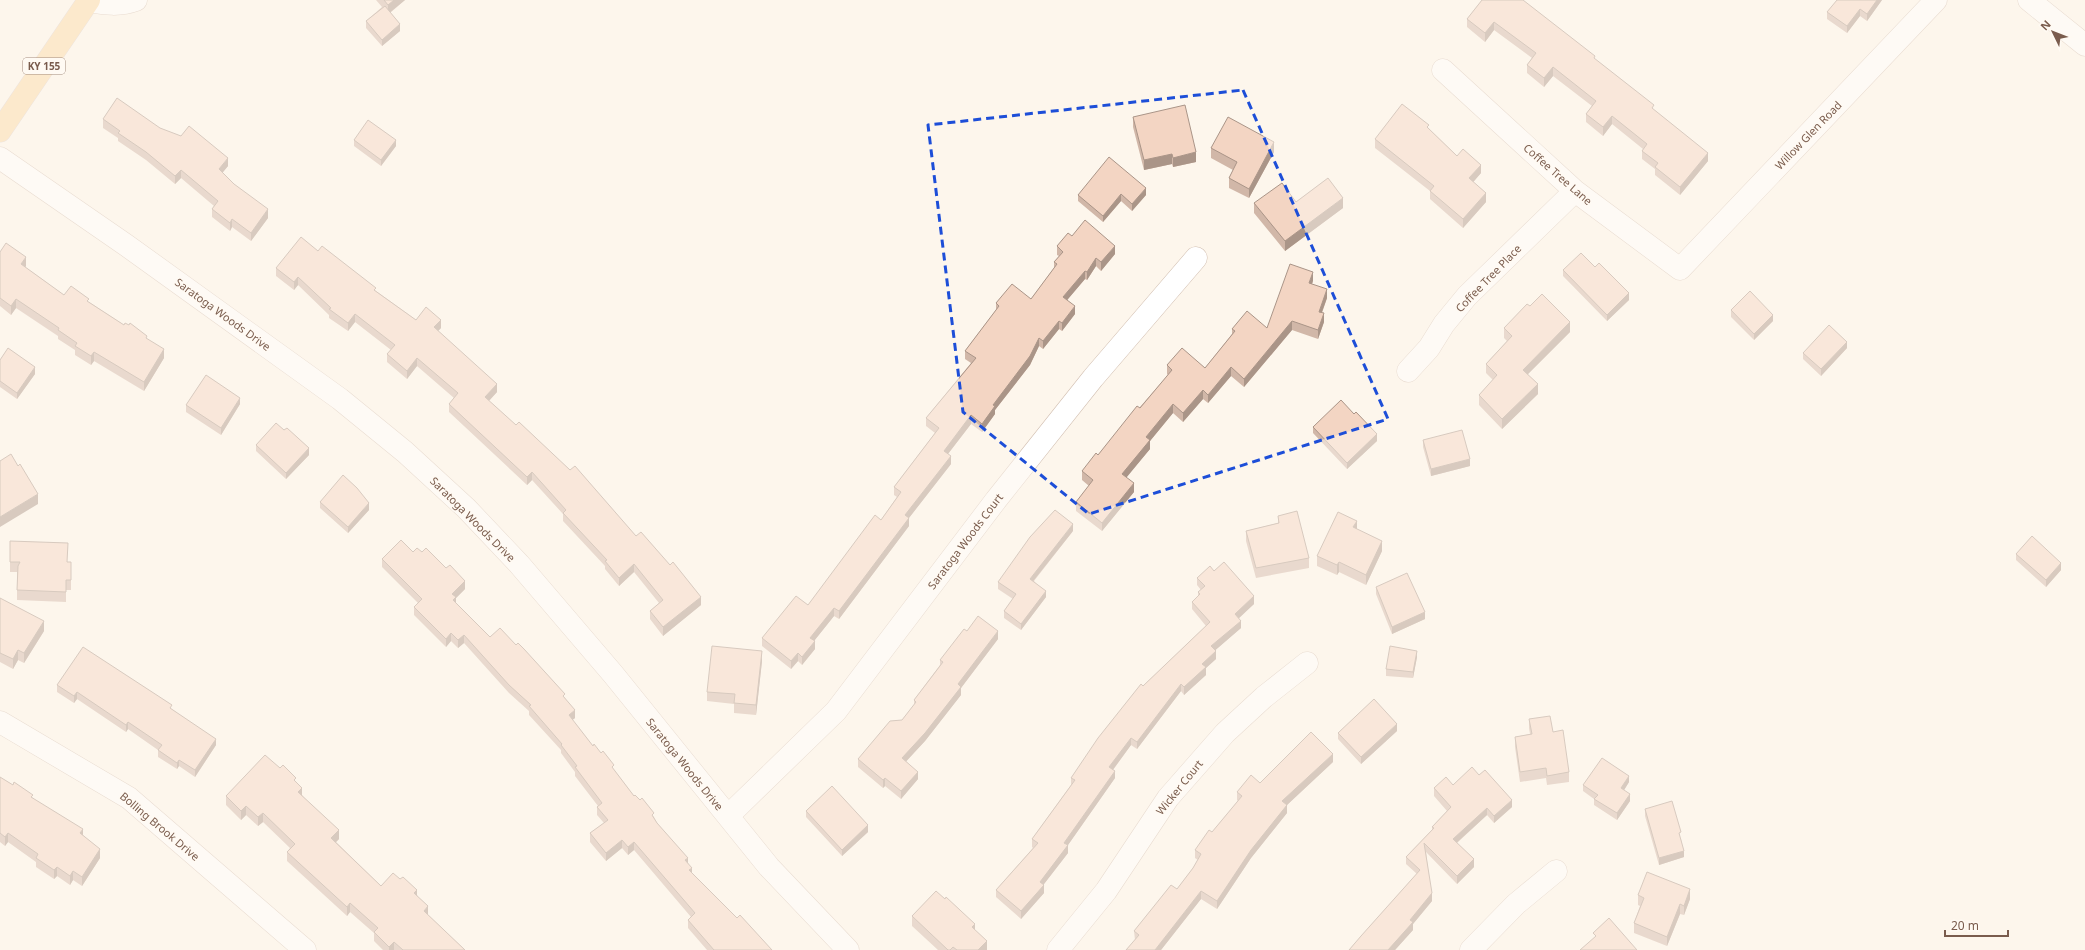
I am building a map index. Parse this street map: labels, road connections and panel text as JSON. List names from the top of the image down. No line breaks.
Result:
{"streets":{"main road":["KY 155"],"street":["Willow Glen Road","Coffee Tree Lane","Coffee Tree Place","Saratoga Woods Drive","Saratoga Woods Court","Wicker Court","Bolling Brook Drive"]},"crossings":[["Willow Glen Road","Coffee Tree Lane"],["Coffee Tree Lane","Coffee Tree Place"],["Saratoga Woods Drive","Saratoga Woods Court"]],"scale_bar":"20 m","north":"top left"}
